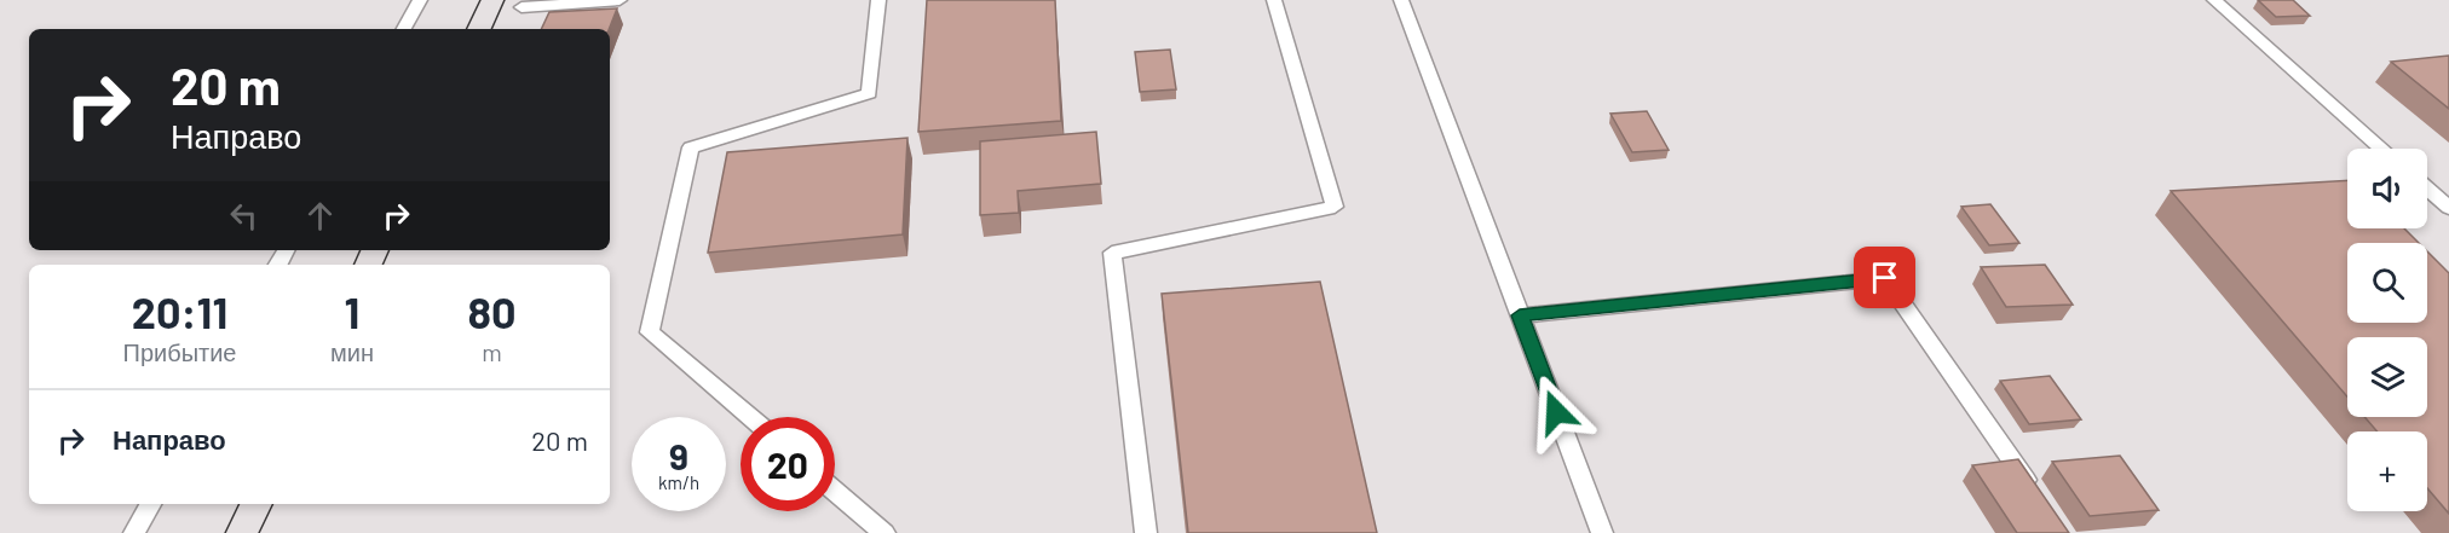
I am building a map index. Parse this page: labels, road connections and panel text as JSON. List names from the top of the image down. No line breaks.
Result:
{"page":{"turn":["20 m","Направо"],"map_buttons":"+","eta":["20:11","Прибытие","1","мин","80","m"],"list":[{"name":"Направо","value":"20 m"}],"speed":"9 km/h","limit":"20"}}
